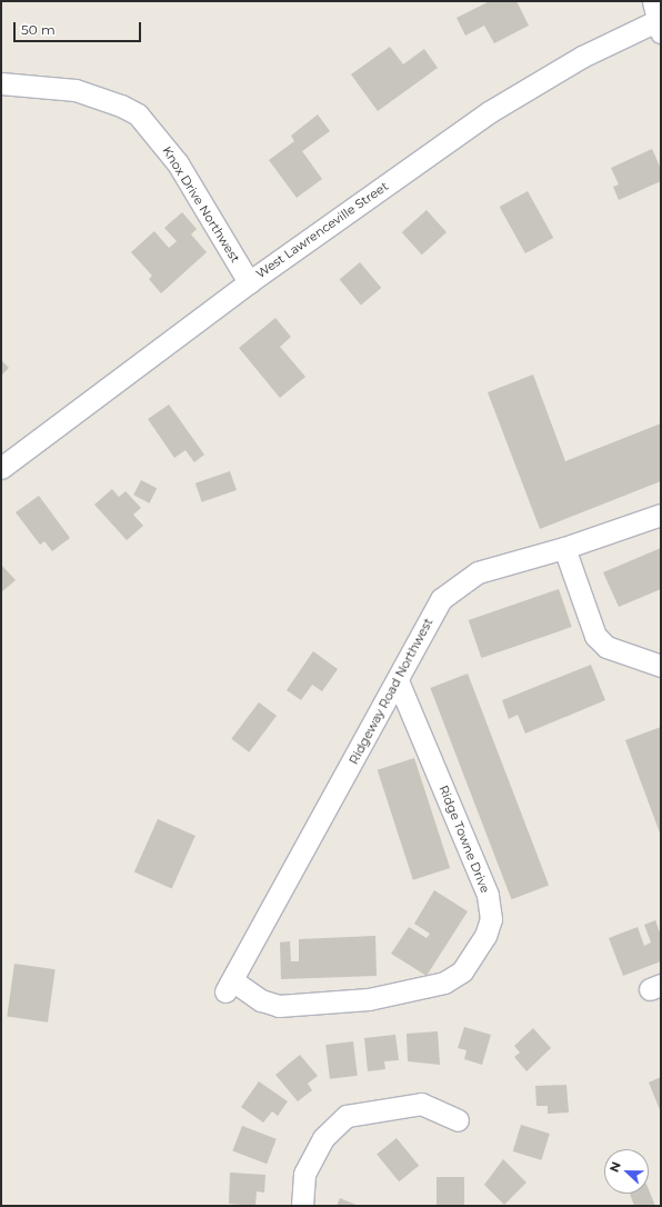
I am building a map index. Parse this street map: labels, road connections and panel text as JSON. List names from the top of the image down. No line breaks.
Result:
{"streets":{"street":["Knox Drive Northwest","West Lawrenceville Street","Ridgeway Road Northwest","Ridge Towne Drive"]},"crossings":[["Knox Drive Northwest","West Lawrenceville Street"],["Ridgeway Road Northwest","Ridge Towne Drive"]],"scale_bar":"50 m","north":"left"}
